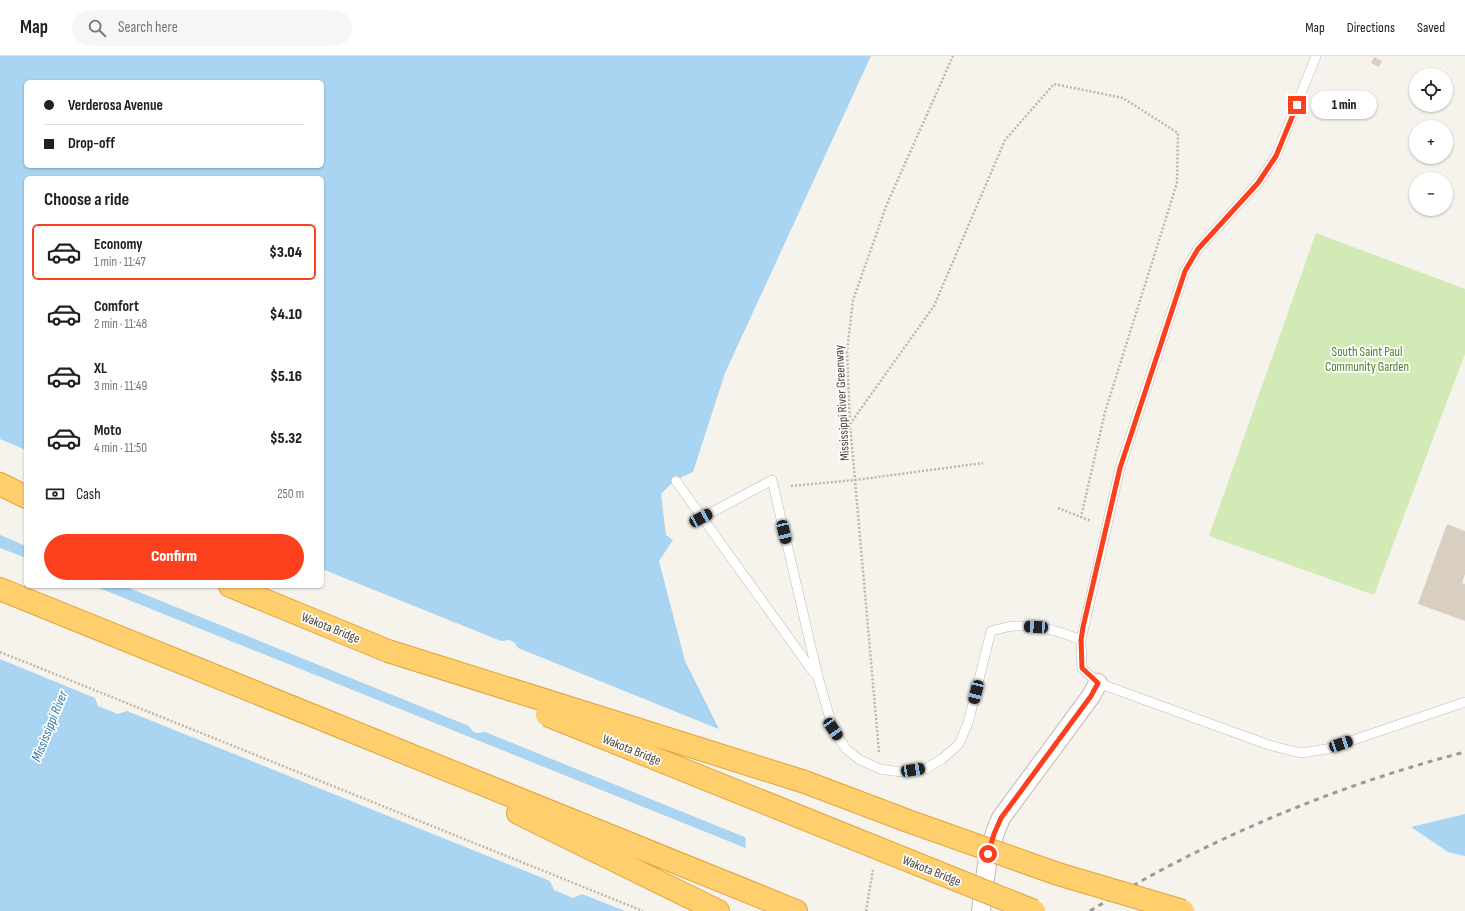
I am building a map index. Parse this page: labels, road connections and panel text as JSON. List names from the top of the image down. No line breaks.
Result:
{"streets":{"highway":["Wakota Bridge"],"path":["Mississippi River Greenway"]},"water":["Mississippi River"],"parks":["South Saint Paul Community Garden"],"page":{"header":"Map","search":"Search here","nav":["Map","Directions","Saved"],"map_buttons":["+","−"],"banner":["Verderosa Avenue","Drop-off"],"bubble":"1 min","heading":"Choose a ride","list":[{"name":"Economy","note":"1 min · 11:47","value":"$3.04"},{"name":"Comfort","note":"2 min · 11:48","value":"$4.10"},{"name":"XL","note":"3 min · 11:49","value":"$5.16"},{"name":"Moto","note":"4 min · 11:50","value":"$5.32"}],"pay":["Cash","250 m"],"buttons":"Confirm"}}
